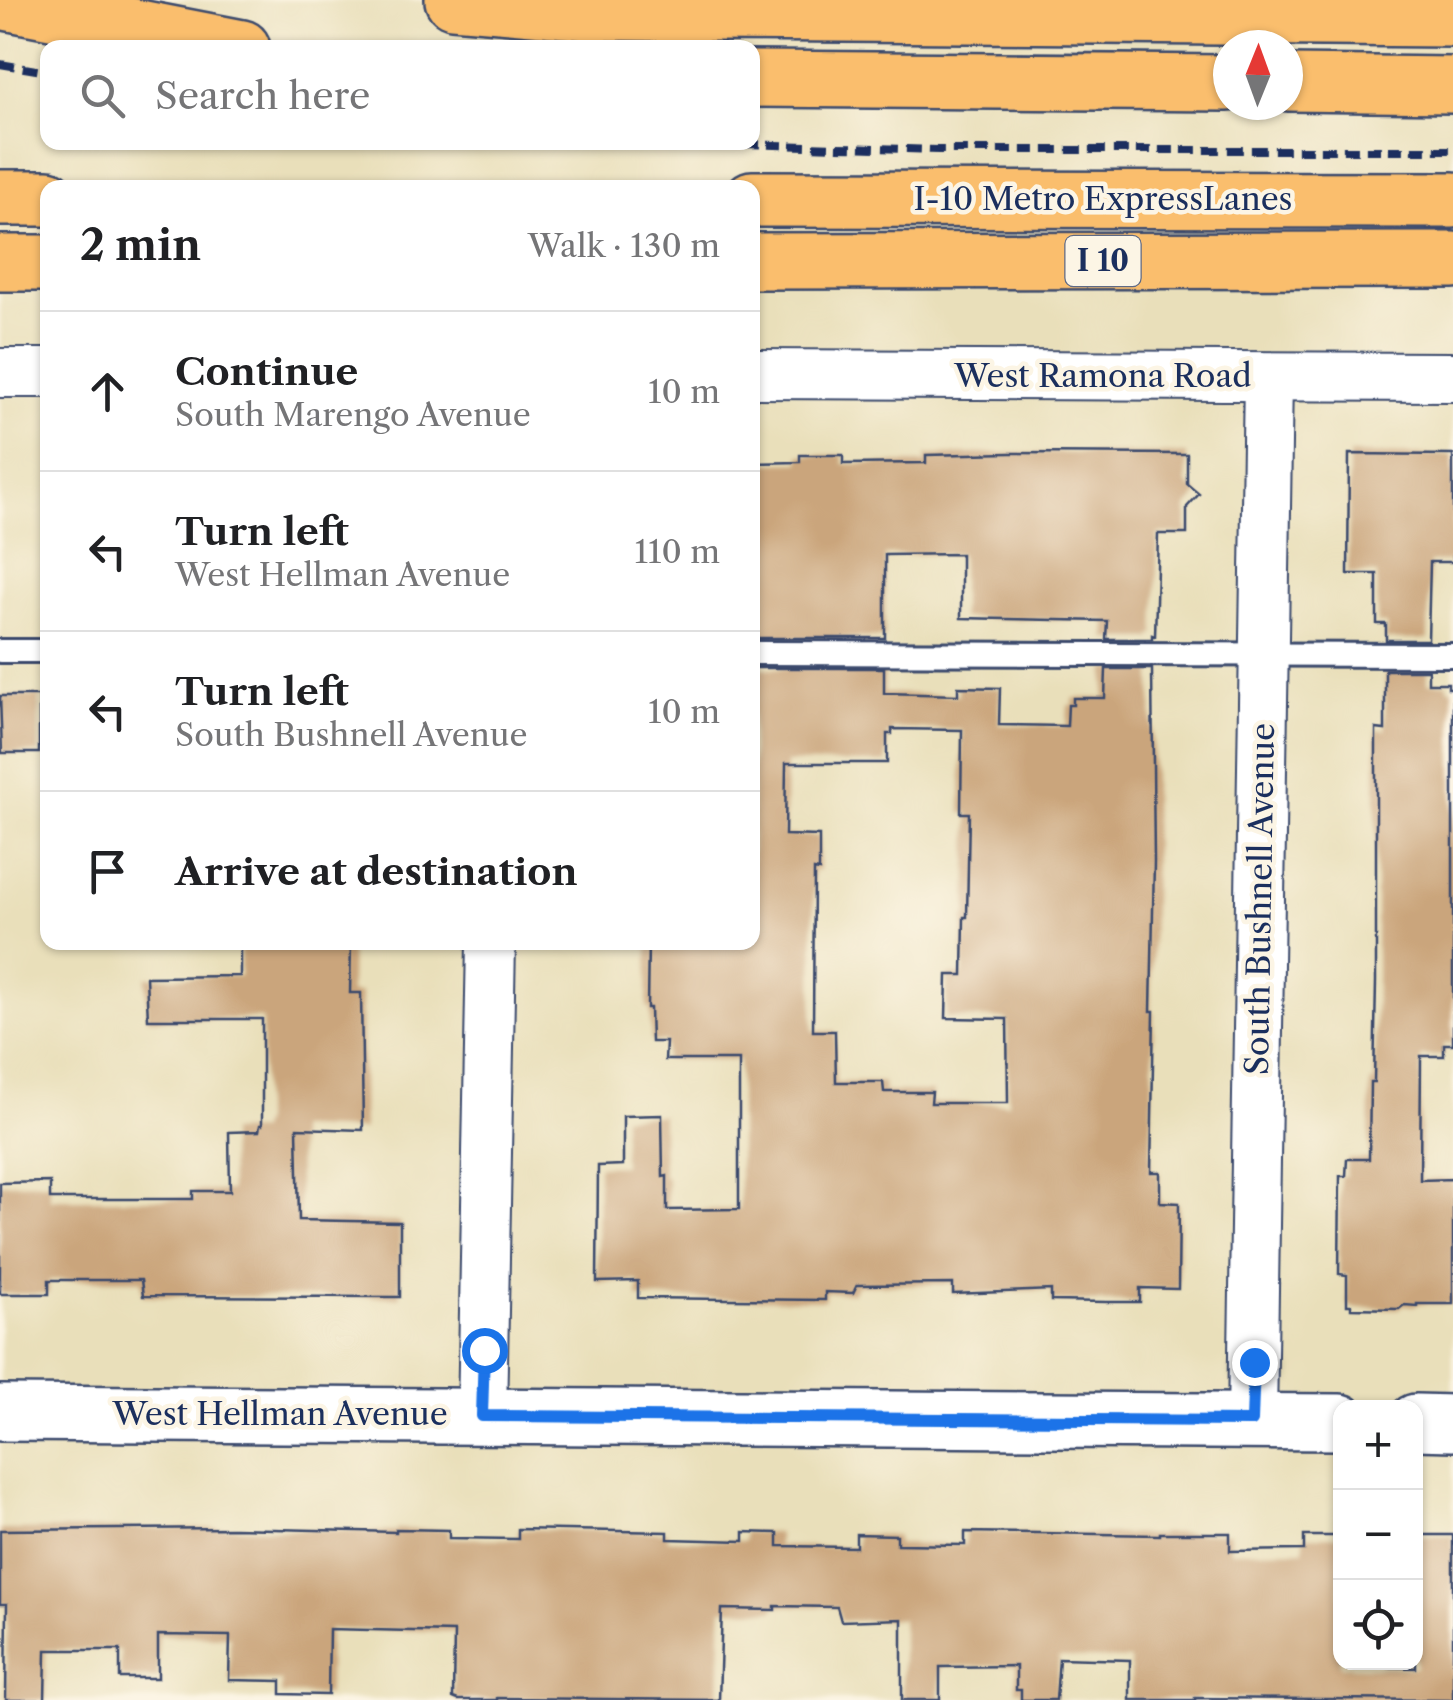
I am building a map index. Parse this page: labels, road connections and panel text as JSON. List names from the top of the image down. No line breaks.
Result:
{"streets":{"highway":["I-10 Metro ExpressLanes","I 10"],"street":["West Ramona Road","South Bushnell Avenue","West Hellman Avenue"]},"crossings":[["West Ramona Road","South Bushnell Avenue"],["South Bushnell Avenue","West Hellman Avenue"]],"north":"top","page":{"search":"Search here","heading":["2 min","Walk · 130 m"],"list":[["Continue","South Marengo Avenue","10 m"],["Turn left","West Hellman Avenue","110 m"],["Turn left","South Bushnell Avenue","10 m"],"Arrive at destination"],"map_buttons":["+","−"]}}
